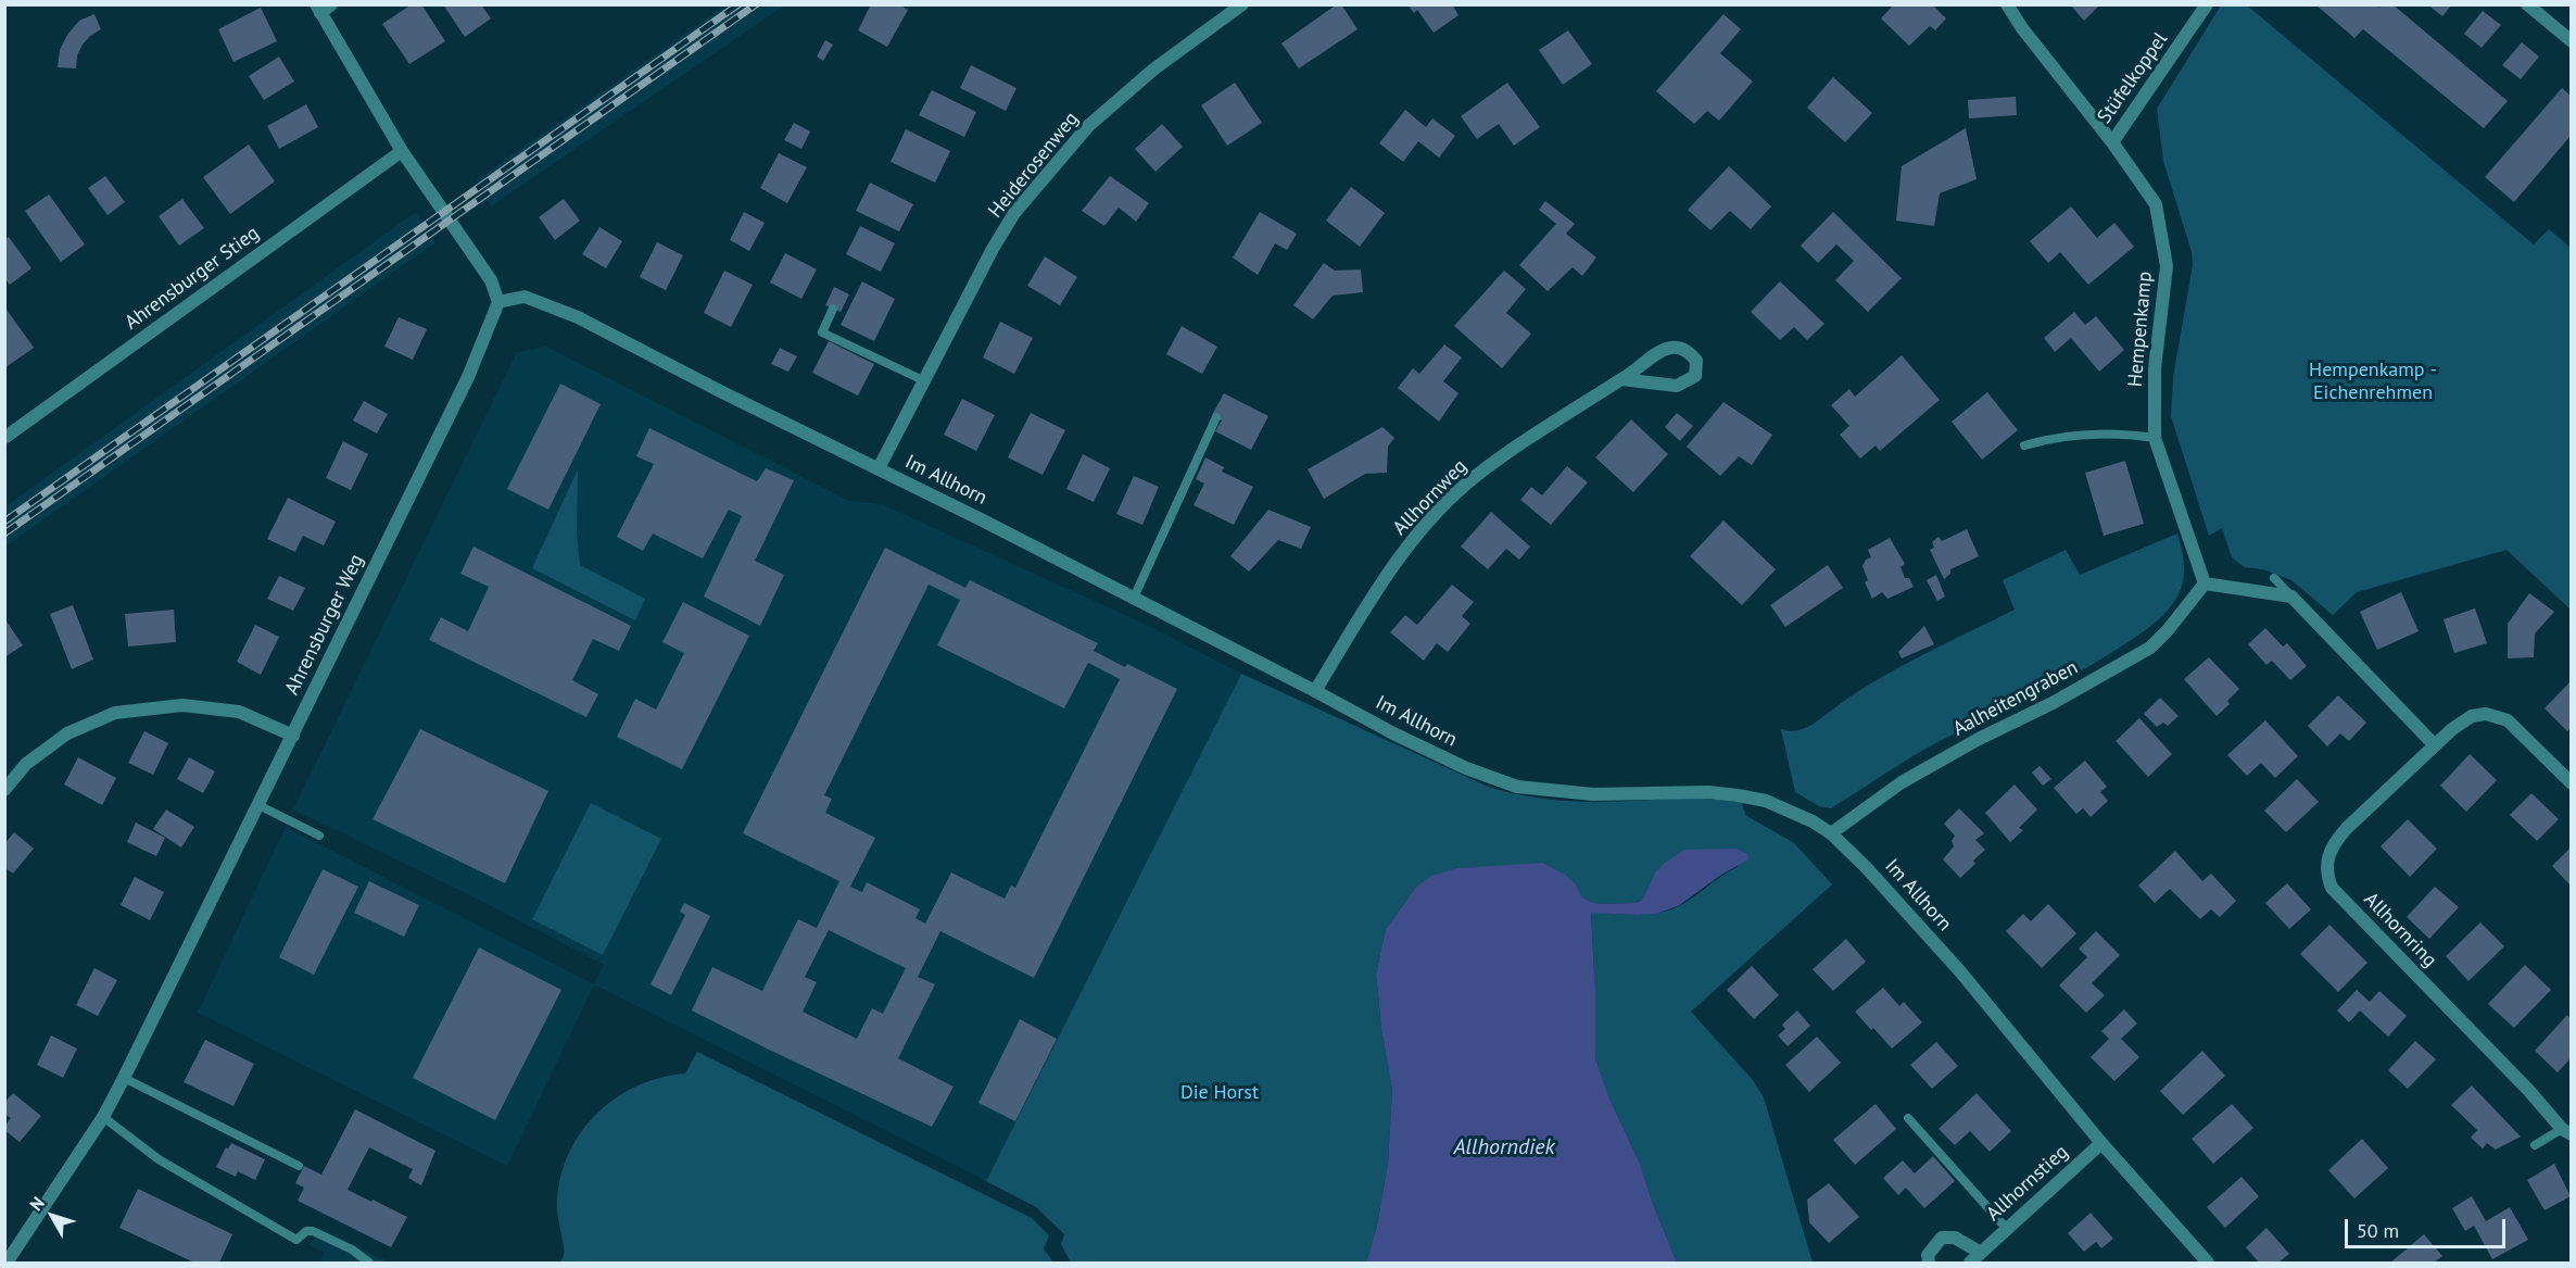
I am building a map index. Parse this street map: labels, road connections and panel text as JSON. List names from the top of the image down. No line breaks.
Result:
{"streets":{"street":["Stüfelkoppel","Heiderosenweg","Ahrensburger Stieg","Hempenkamp","Im Allhorn","Allhornweg","Ahrensburger Weg","Aalheitengraben","Allhornring","Allhornstieg"]},"crossings":[["Stüfelkoppel","Hempenkamp"],["Heiderosenweg","Im Allhorn"],["Hempenkamp","Aalheitengraben"],["Im Allhorn","Allhornweg"],["Im Allhorn","Ahrensburger Weg"],["Im Allhorn","Aalheitengraben"],["Im Allhorn","Allhornstieg"]],"water":["Allhorndiek"],"parks":["Hempenkamp - Eichenrehmen","Die Horst"],"scale_bar":"50 m","north":"top left"}
